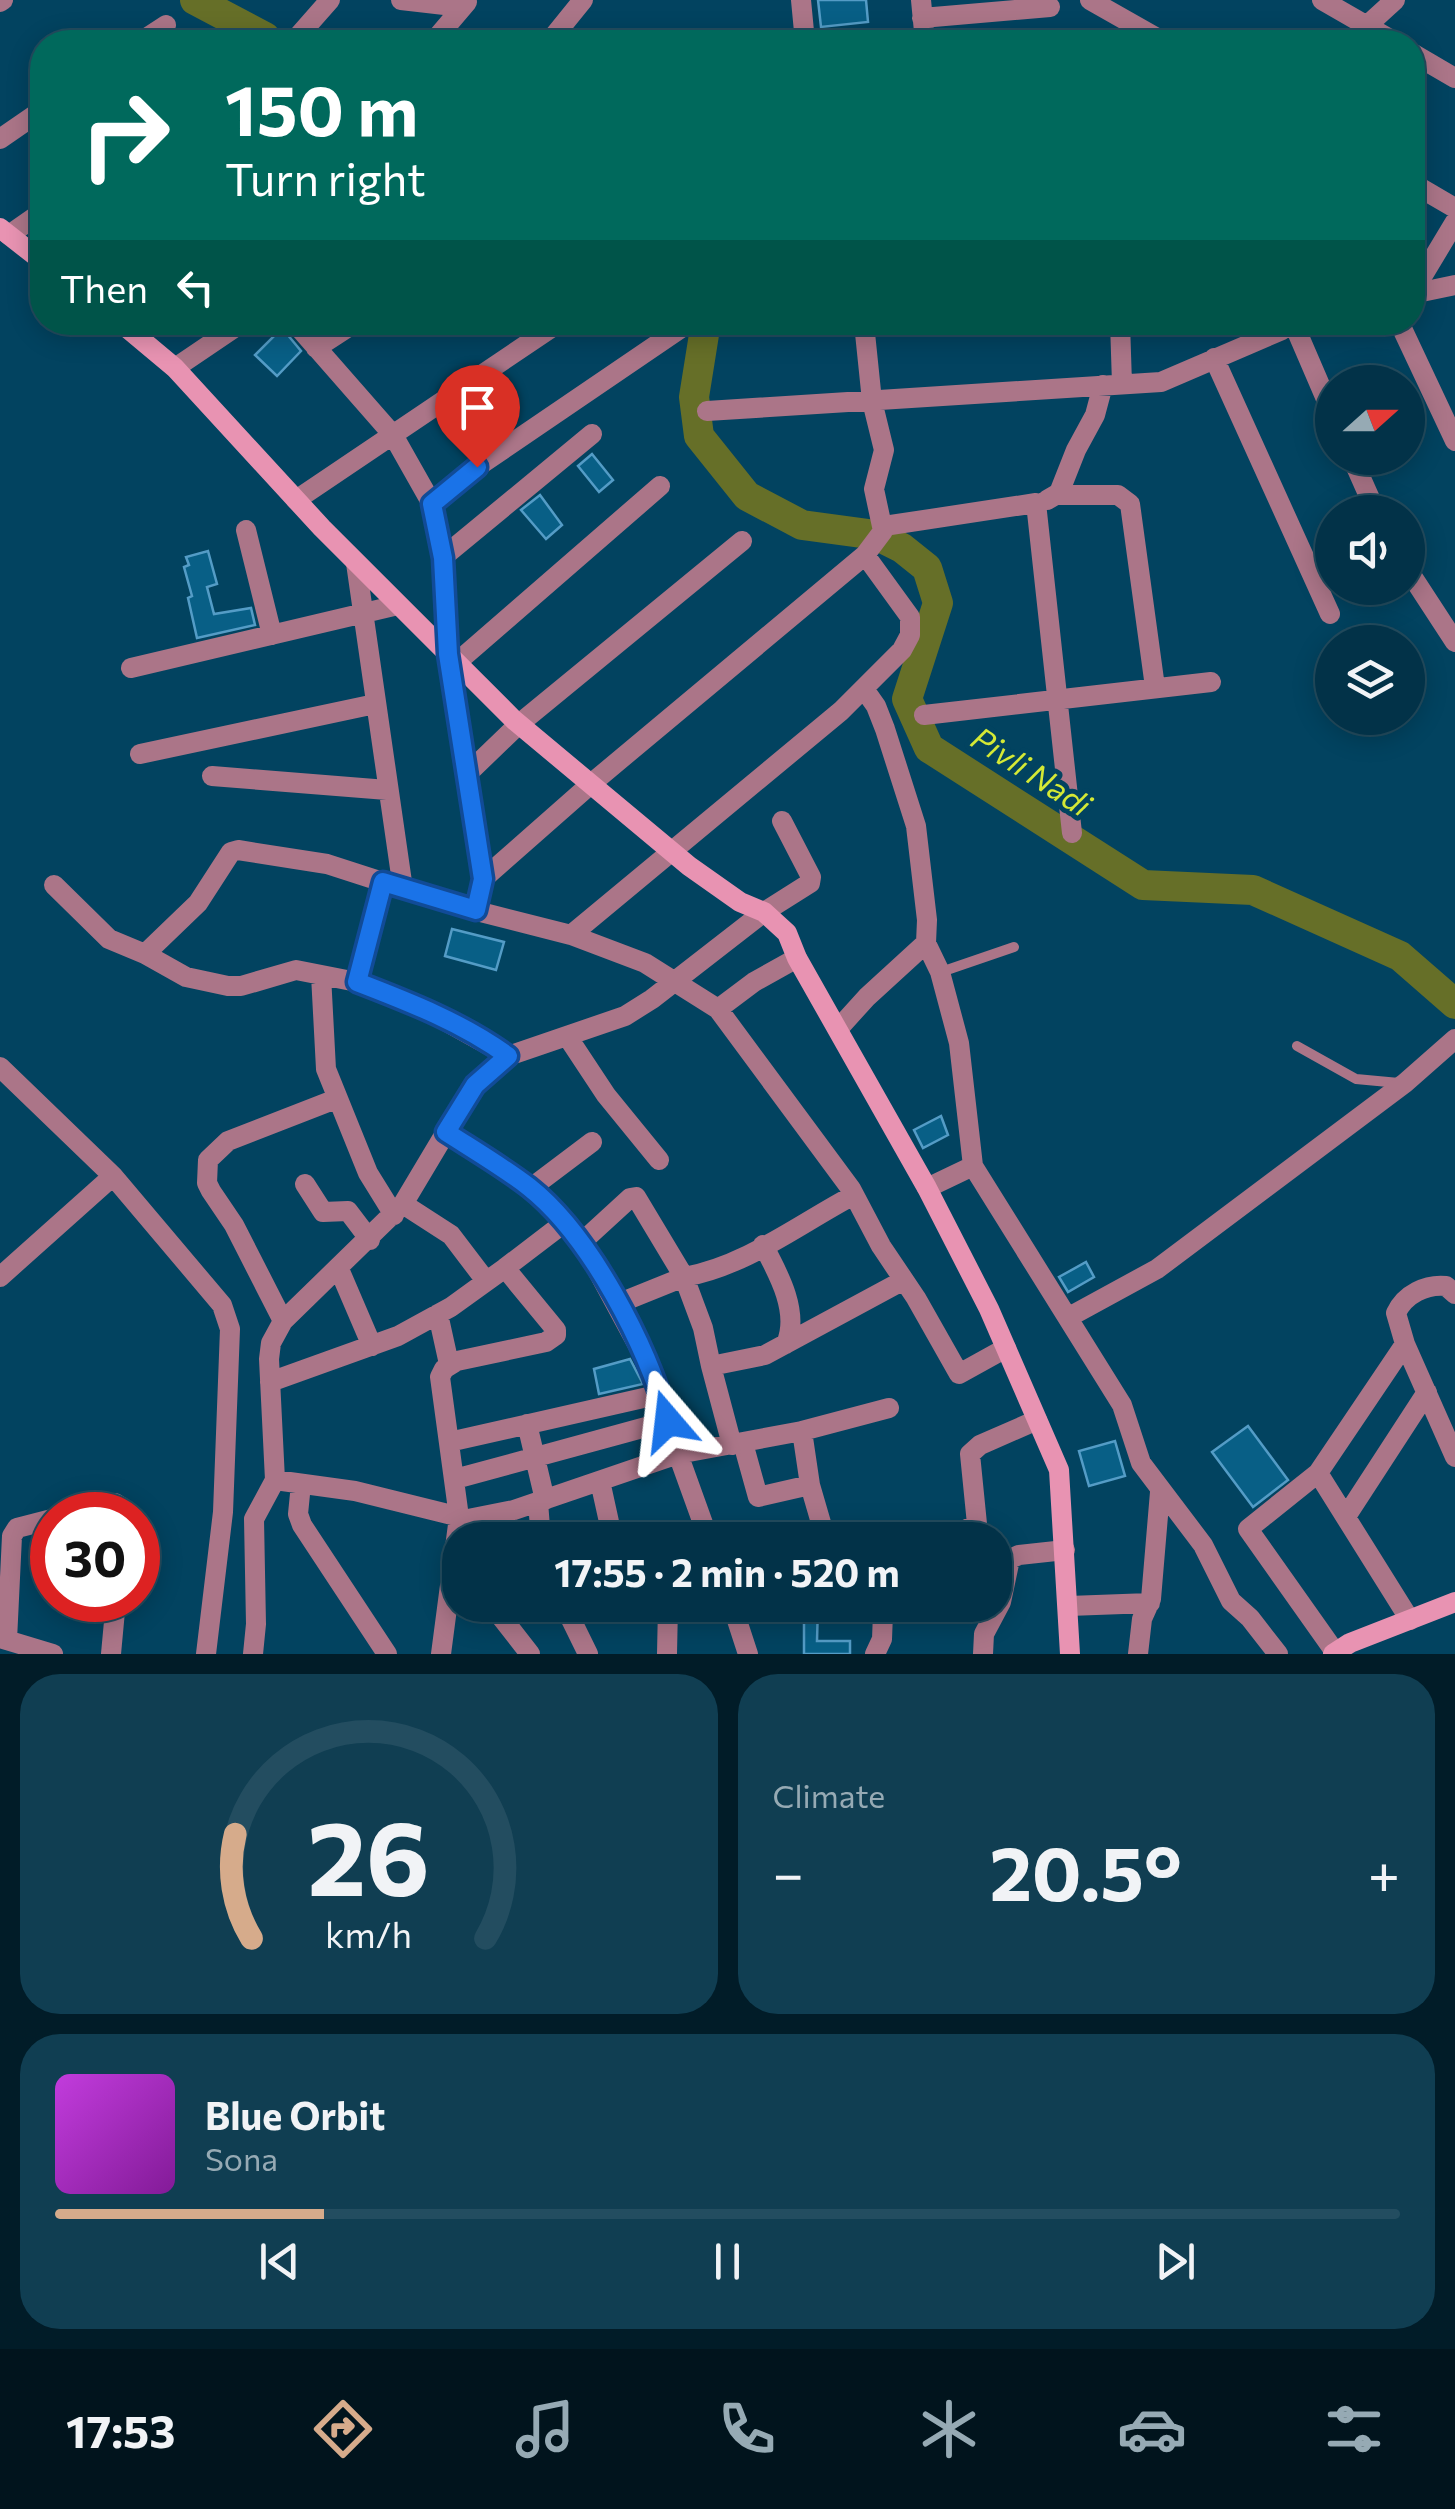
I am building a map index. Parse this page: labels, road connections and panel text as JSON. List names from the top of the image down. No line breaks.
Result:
{"water":["Pivli Nadi"],"north":"right","page":{"turn":["150 m","Turn right"],"then":"Then","limit":"30","trip":"17:55 · 2 min · 520 m","tile":"Climate","heat":["−","20.5°","+"],"song":["Blue Orbit","Sona"],"tabs":"17:53","gauge":["26","km/h"]}}
